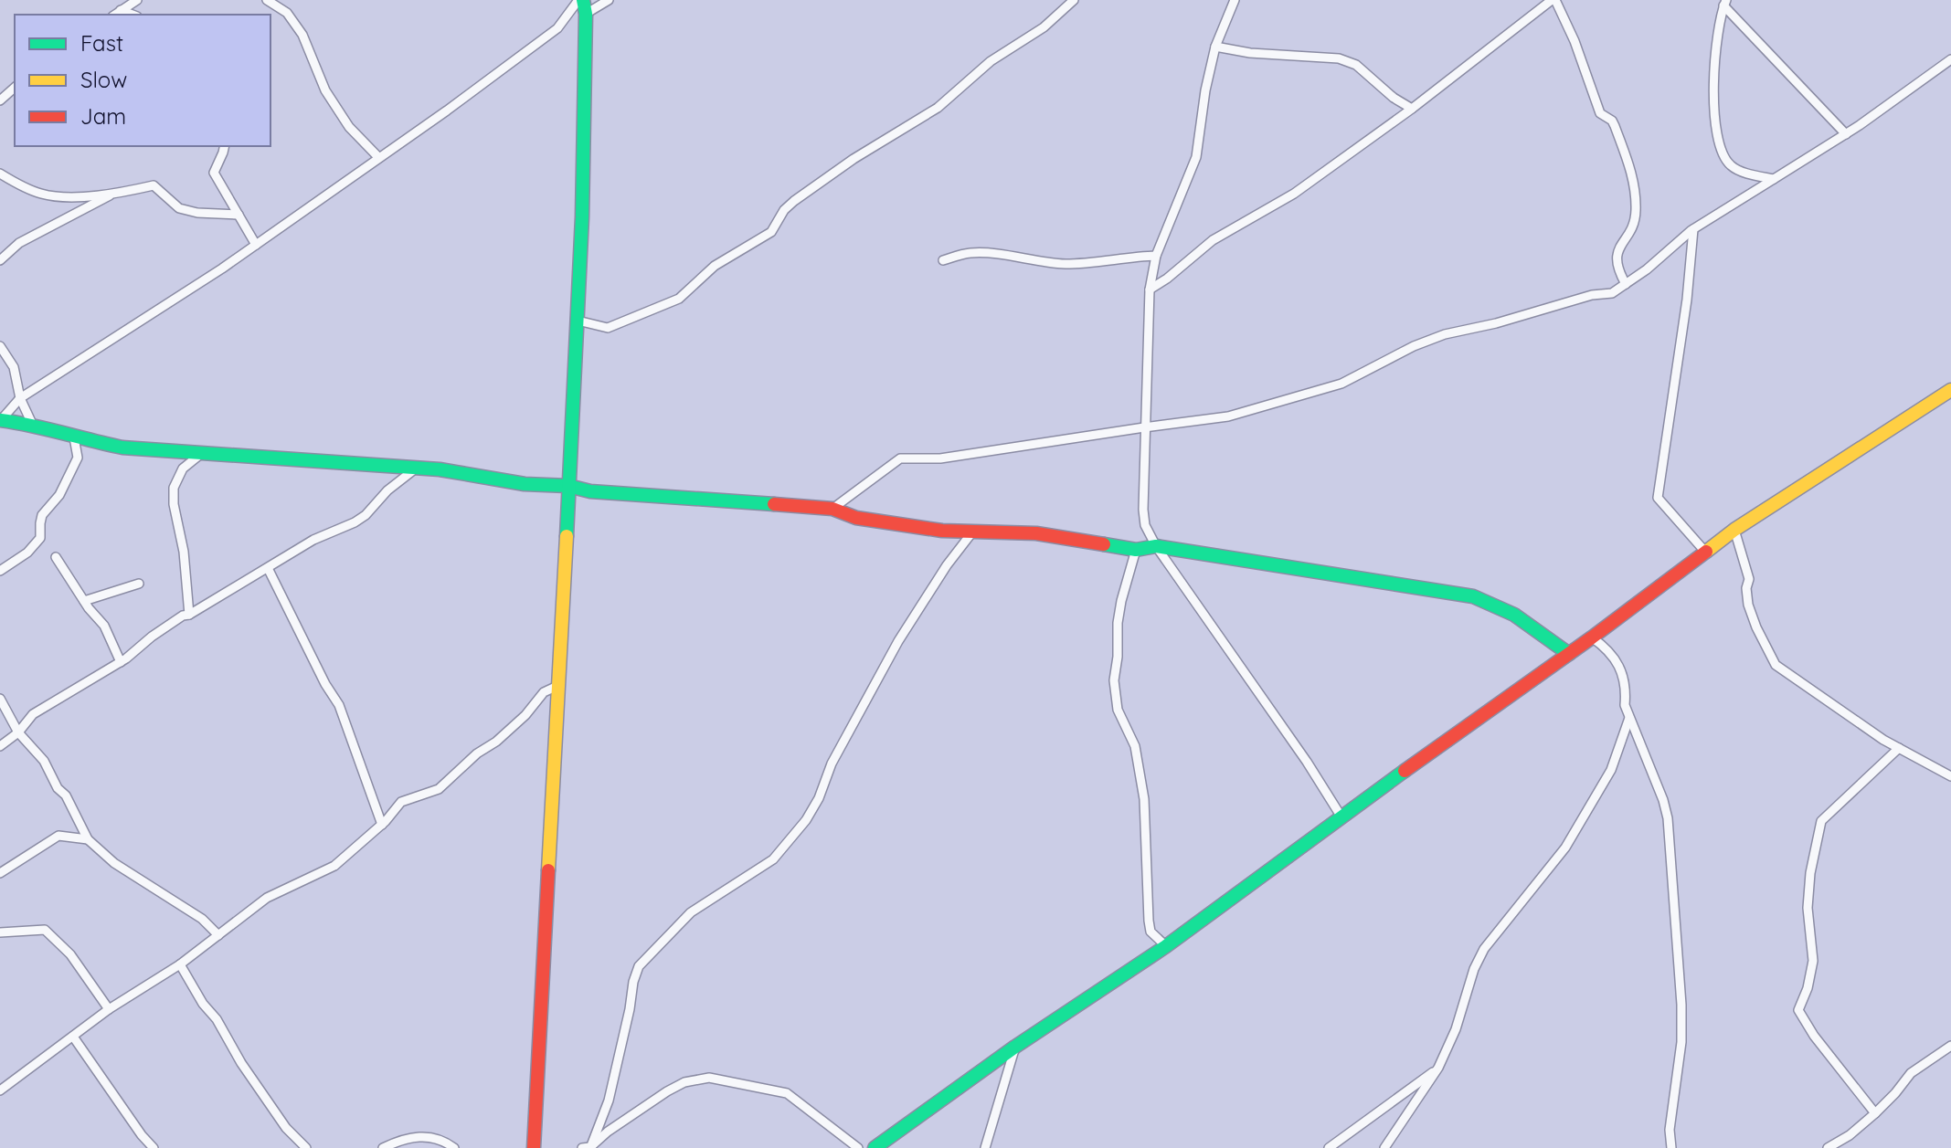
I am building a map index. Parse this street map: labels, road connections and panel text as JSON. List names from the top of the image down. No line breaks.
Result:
{"legend":["Fast","Slow","Jam"]}
